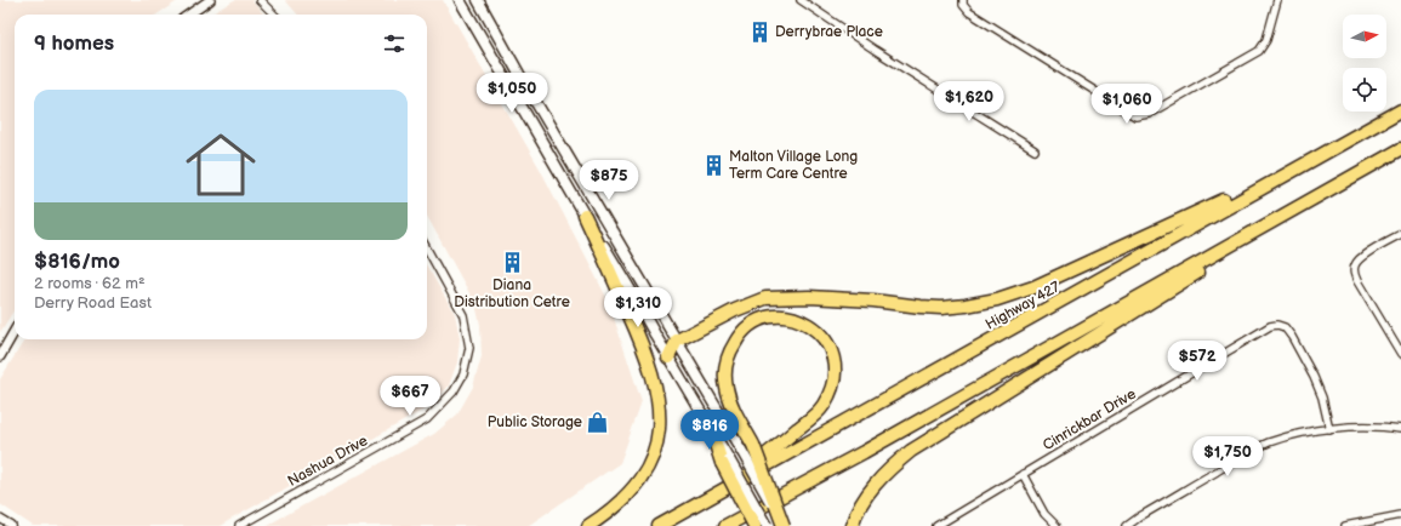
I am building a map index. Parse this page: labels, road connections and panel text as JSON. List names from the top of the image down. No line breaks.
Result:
{"streets":{"highway":["Highway 427"],"street":["Cinrickbar Drive","Nashua Drive"]},"places":{"building":["Derrybrae Place","Malton Village Long Term Care Centre","Diana Distribution Cetre"],"shop":["Public Storage"]},"north":"right","page":{"heading":"9 homes","price":["$1,050","$1,620","$1,060","$875","$1,310","$572","$667","$816","$1,750"],"list":[{"name":"$816/mo","note":"2 rooms · 62 m² · Derry Road East"}]}}
